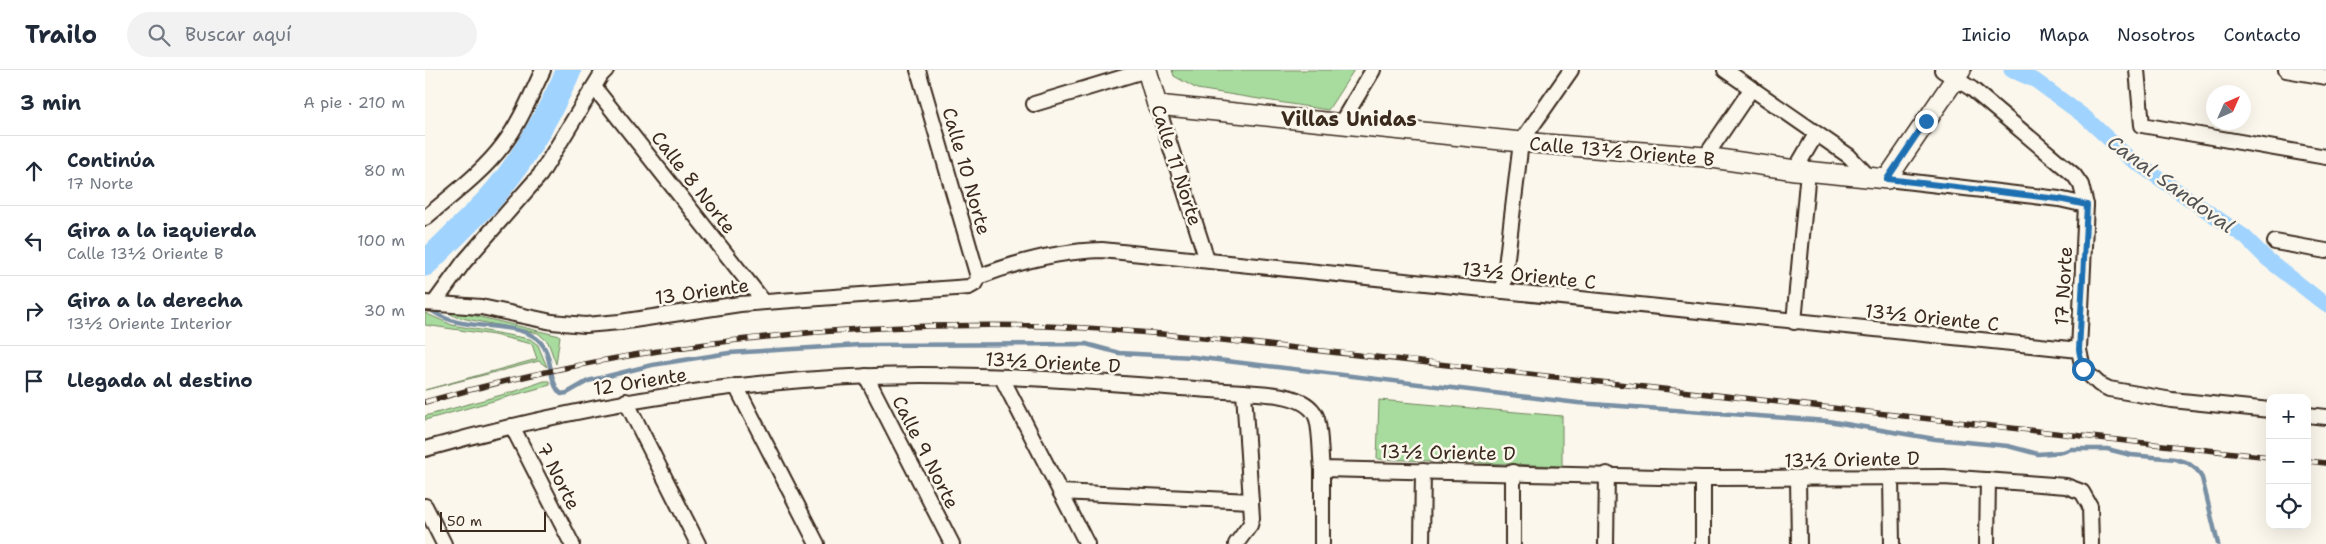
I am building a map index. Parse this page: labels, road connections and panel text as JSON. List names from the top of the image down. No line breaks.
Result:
{"streets":{"street":["Calle 13½ Oriente B","Calle 11 Norte","Calle 10 Norte","Calle 8 Norte","13½ Oriente C","17 Norte","13 Oriente","13½ Oriente D","12 Oriente","Calle 9 Norte","7 Norte"]},"crossings":[["Calle 13½ Oriente B","Calle 11 Norte"],["Calle 13½ Oriente B","17 Norte"],["Calle 11 Norte","13½ Oriente C"],["Calle 10 Norte","13½ Oriente C"],["Calle 10 Norte","13 Oriente"],["Calle 8 Norte","13 Oriente"],["13½ Oriente C","17 Norte"],["13½ Oriente C","13 Oriente"],["13½ Oriente D","12 Oriente"],["13½ Oriente D","Calle 9 Norte"],["12 Oriente","Calle 9 Norte"],["12 Oriente","7 Norte"]],"districts":["Villas Unidas"],"water":["Canal Sandoval"],"scale_bar":"50 m","north":"top right","page":{"header":"Trailo","search":"Buscar aquí","nav":["Inicio","Mapa","Nosotros","Contacto"],"heading":["3 min","A pie · 210 m"],"list":[["Continúa","17 Norte","80 m"],["Gira a la izquierda","Calle 13½ Oriente B","100 m"],["Gira a la derecha","13½ Oriente Interior","30 m"],"Llegada al destino"],"map_buttons":["+","−"],"scale":"50 m"}}
